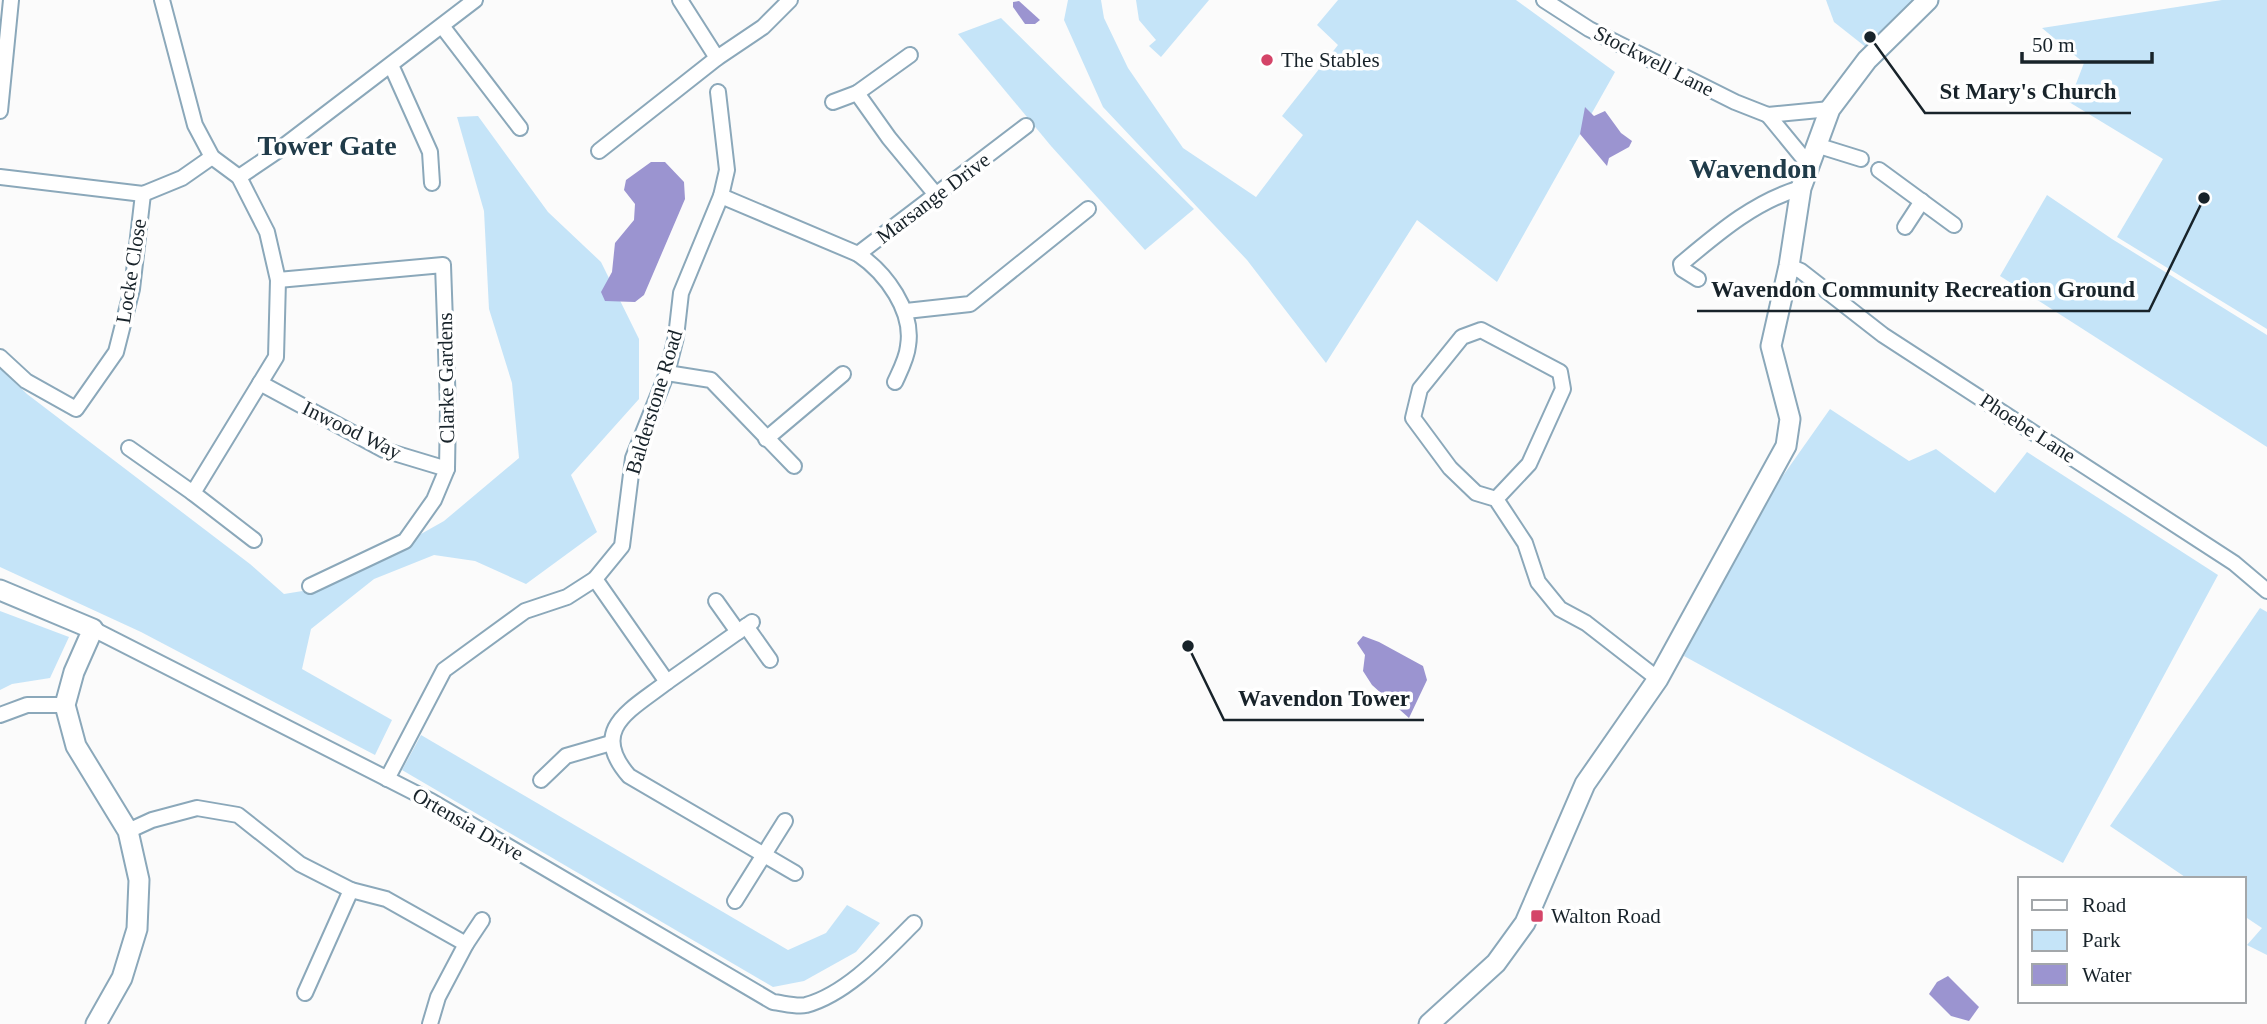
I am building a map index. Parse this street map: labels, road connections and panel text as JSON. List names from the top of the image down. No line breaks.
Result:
{"streets":{"street":["Stockwell Lane","Marsange Drive","Locke Close","Clarke Gardens","Balderstone Road","Phoebe Lane","Inwood Way","Ortensia Drive"]},"crossings":[["Marsange Drive","Balderstone Road"],["Clarke Gardens","Inwood Way"],["Balderstone Road","Ortensia Drive"]],"districts":["Tower Gate","Wavendon"],"places":{"other":["St Mary's Church","The Stables","Wavendon Community Recreation Ground","Wavendon Tower"],"transit":["Walton Road"]},"legend":["Road","Park","Water"],"scale_bar":"50 m"}
